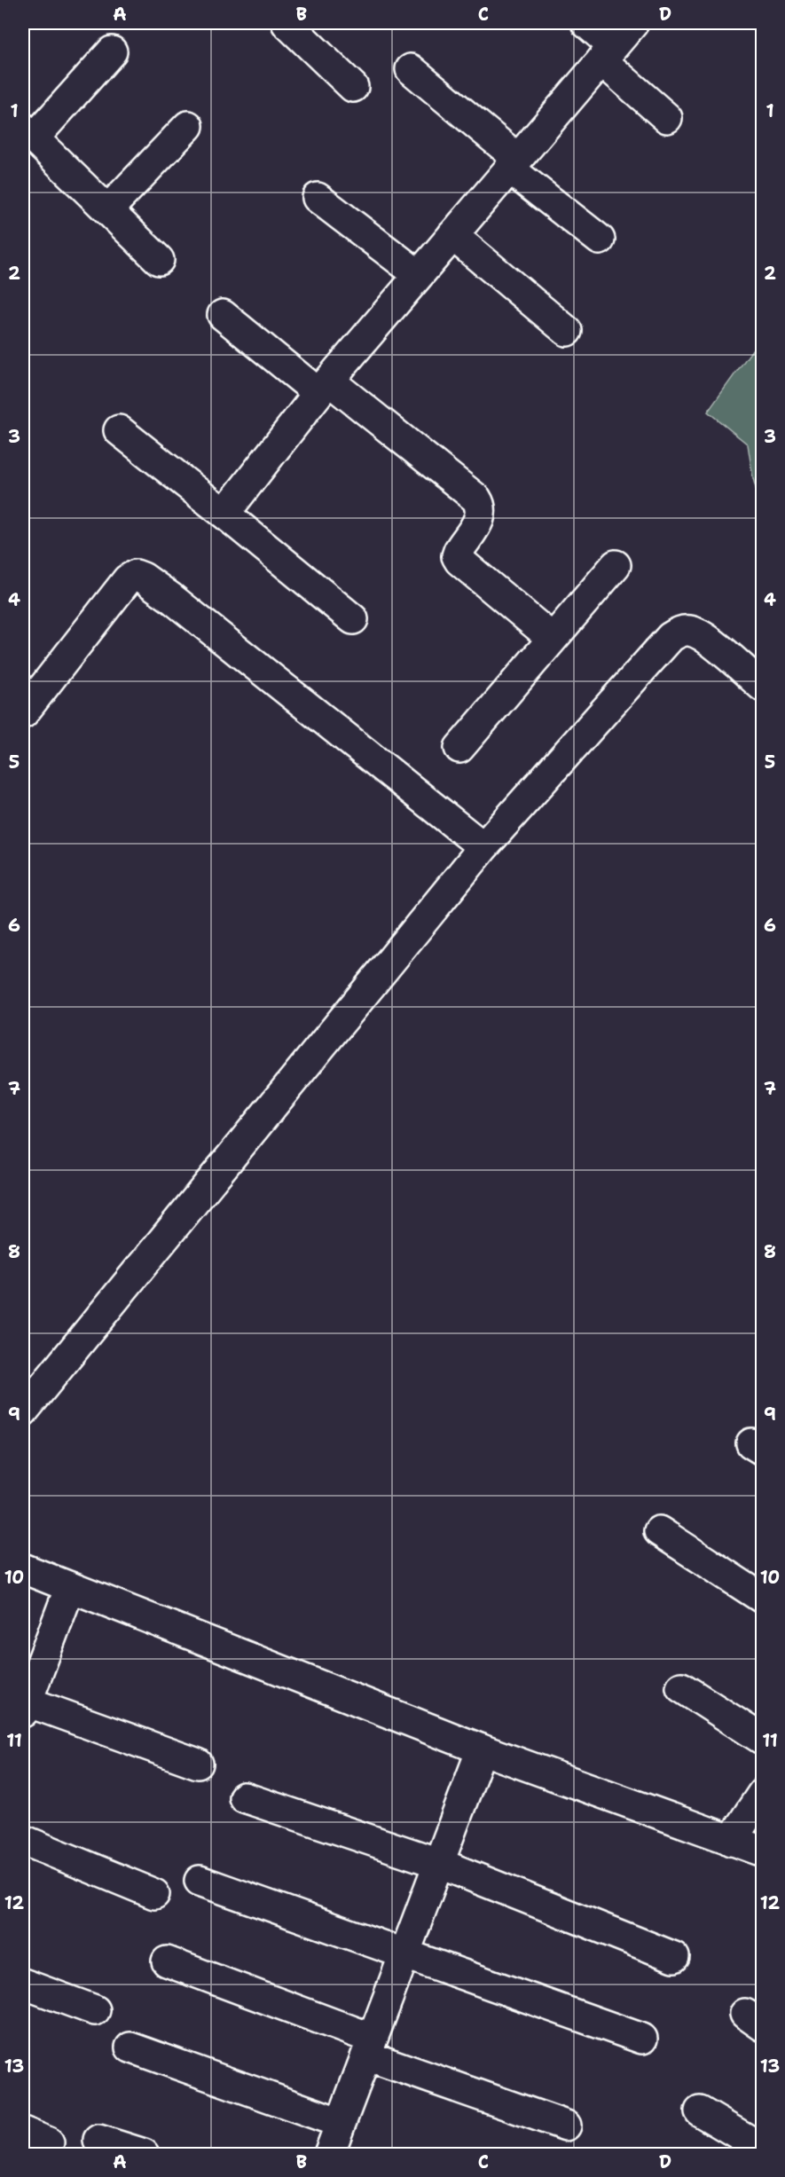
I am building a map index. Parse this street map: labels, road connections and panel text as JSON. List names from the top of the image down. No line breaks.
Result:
{"grid":{"columns":["A","B","C","D"],"rows":["1","2","3","4","5","6","7","8","9","10","11","12","13"]}}
